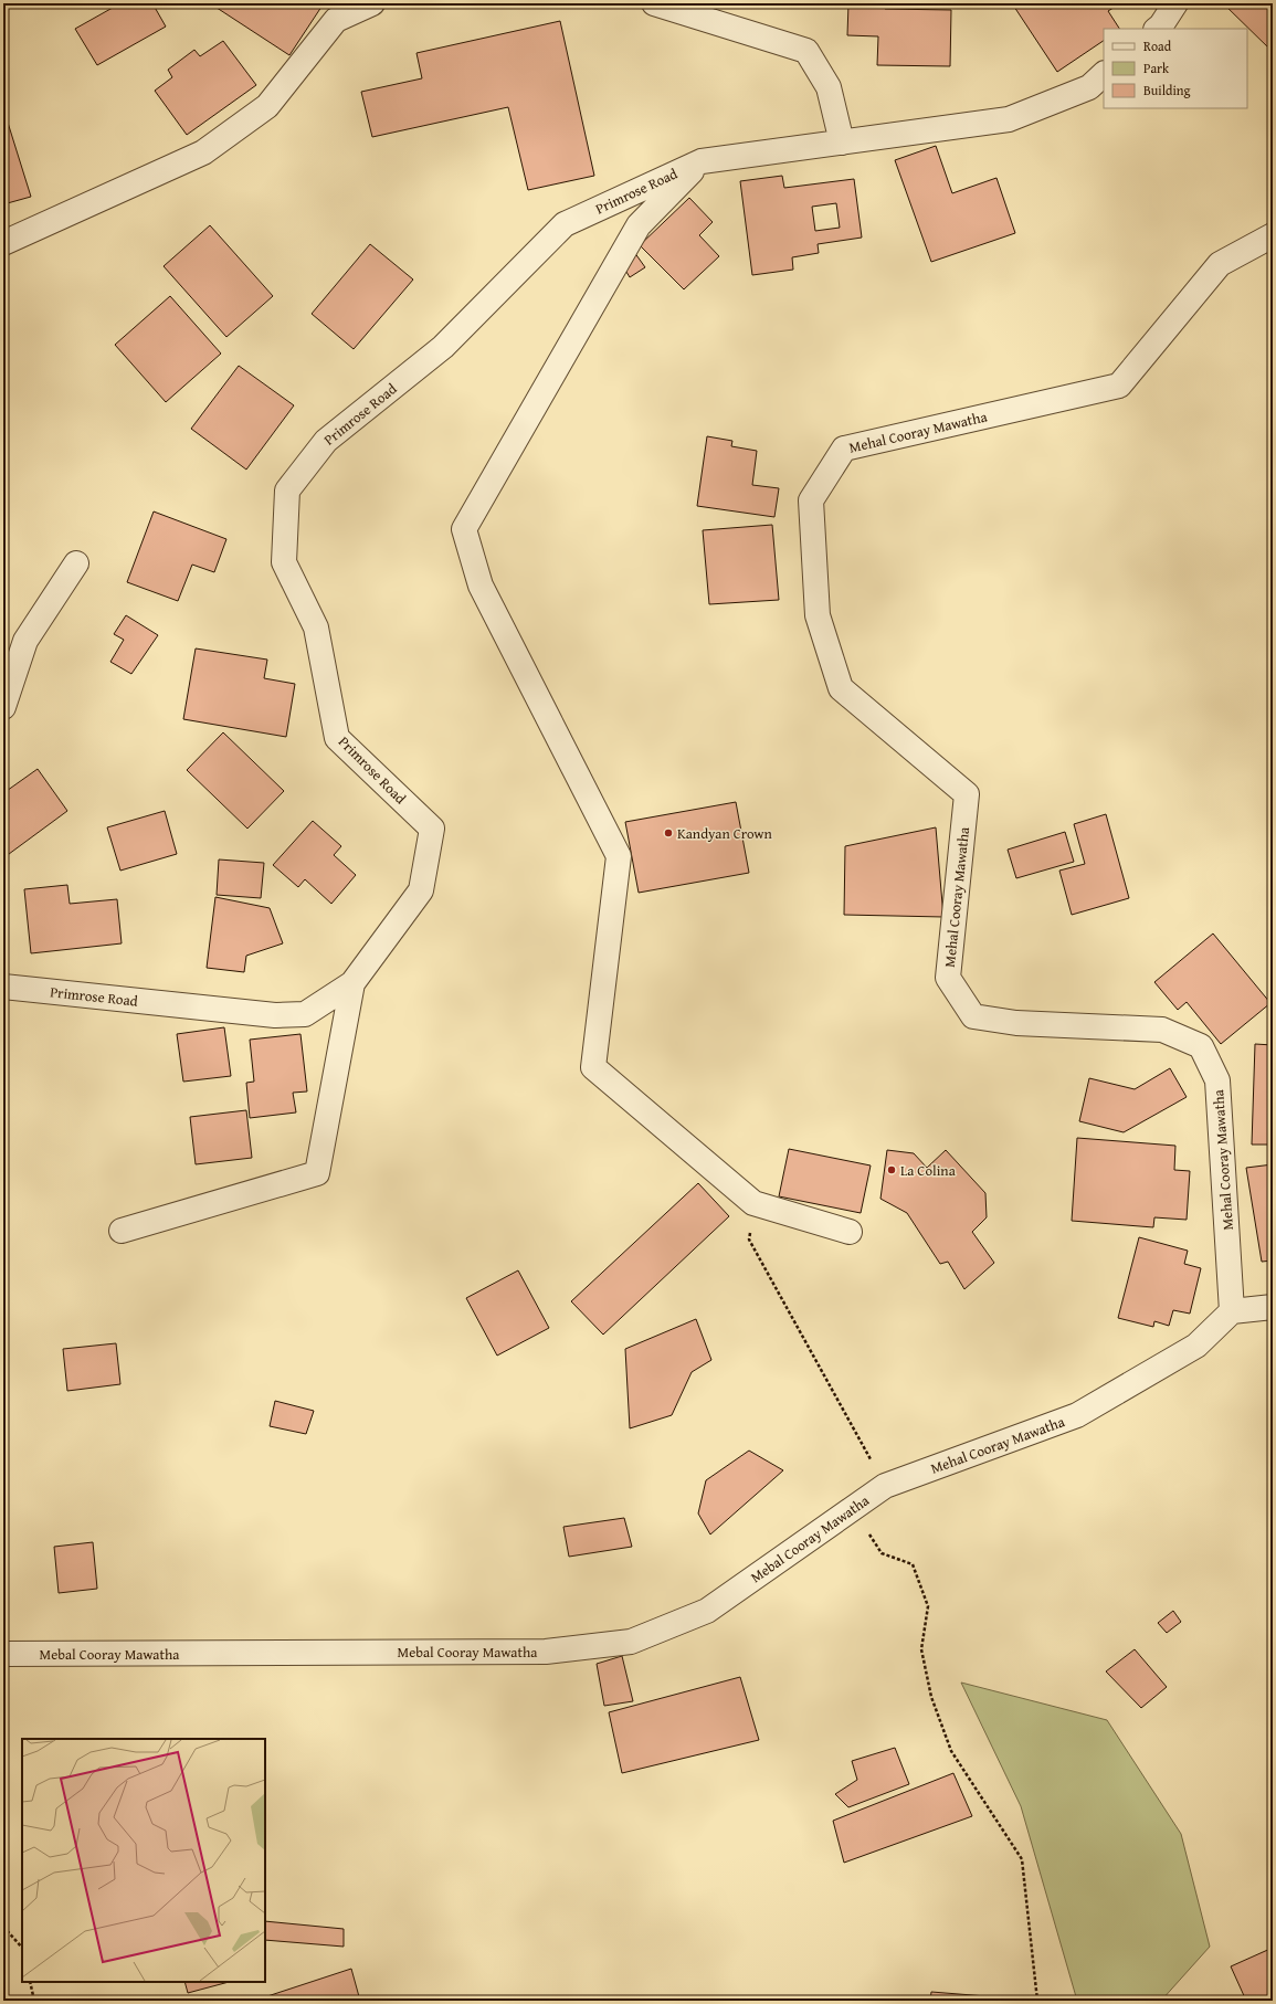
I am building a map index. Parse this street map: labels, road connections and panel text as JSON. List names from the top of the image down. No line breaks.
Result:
{"streets":{"street":["Primrose Road","Mehal Cooray Mawatha","Mebal Cooray Mawatha"]},"crossings":[["Mehal Cooray Mawatha","Mebal Cooray Mawatha"]],"places":["Kandyan Crown","La Colina"],"legend":["Road","Park","Building"]}
